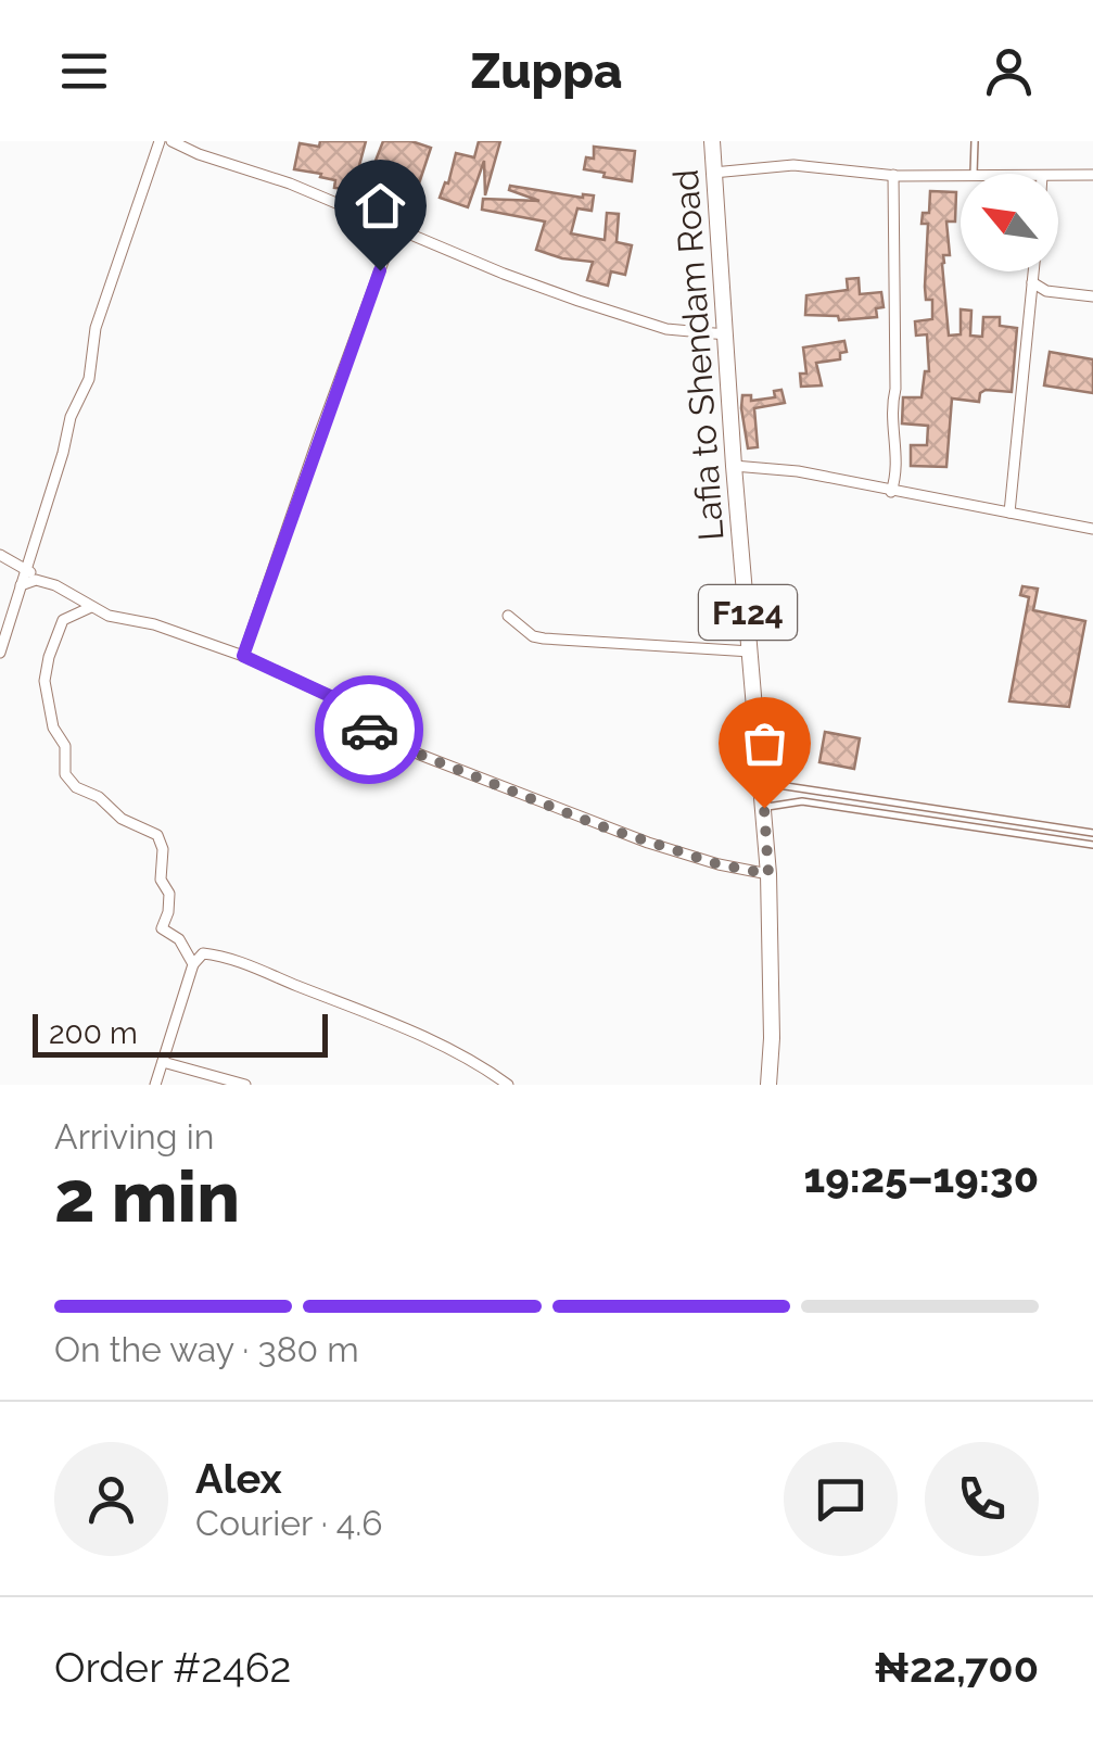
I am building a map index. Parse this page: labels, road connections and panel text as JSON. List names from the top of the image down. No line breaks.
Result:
{"streets":{"main road":["Lafia to Shendam Road","F124"]},"scale_bar":"200 m","north":"top left","page":{"header":"Zuppa","scale":"200 m","heading":["2 min","Arriving in","19:25–19:30"],"panel":["Alex","Courier · 4.6","Order #2462","₦22,700"],"bar":"On the way · 380 m"}}
